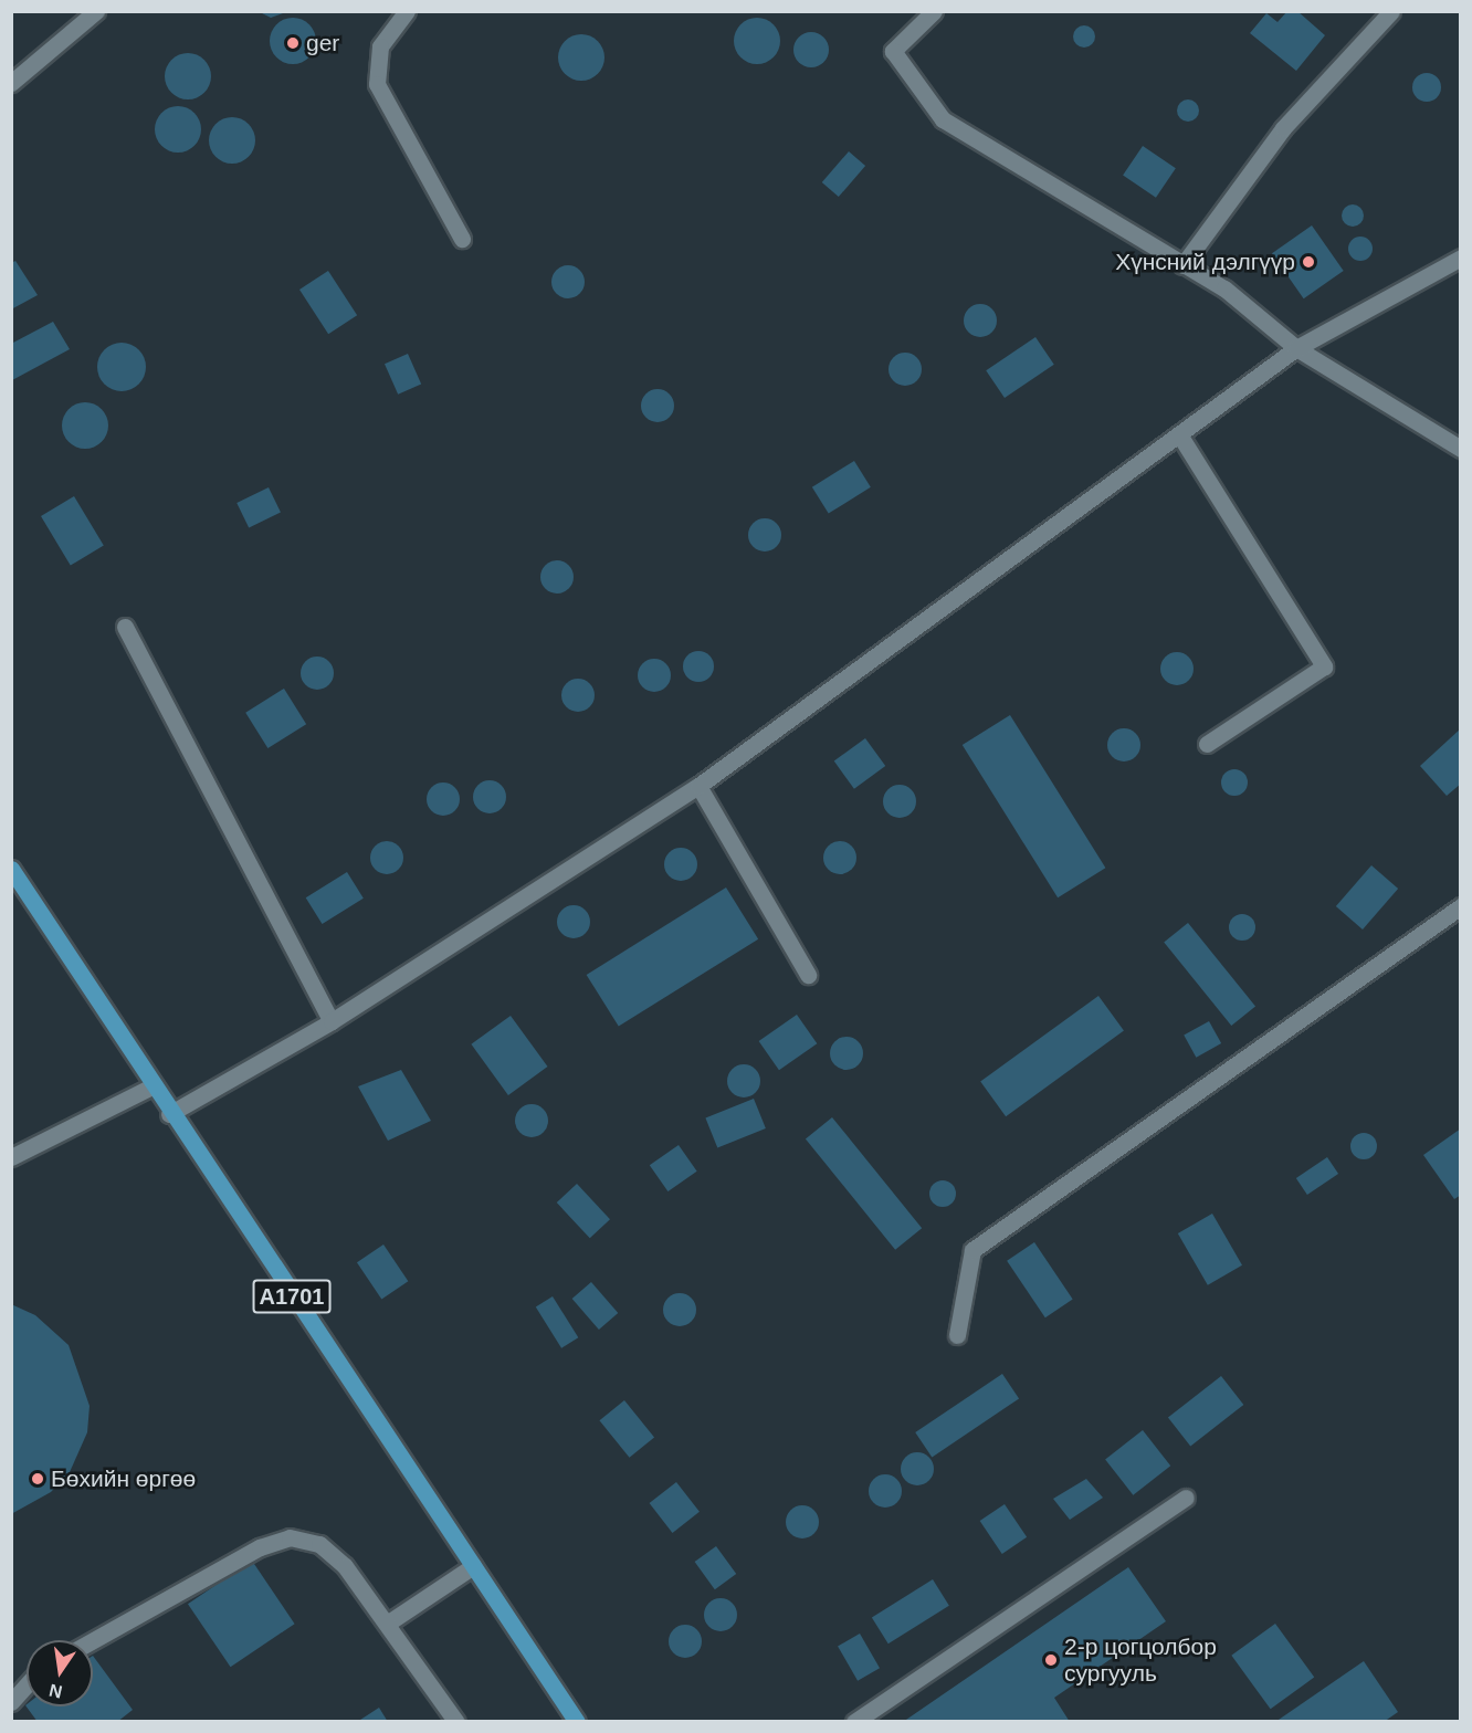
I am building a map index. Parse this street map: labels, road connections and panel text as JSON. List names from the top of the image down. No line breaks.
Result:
{"streets":{"main road":["A1701"]},"places":["ger","Хүнсний дэлгүүр","Бөхийн өргөө","2-р цогцолбор сургууль"],"north":"bottom"}
